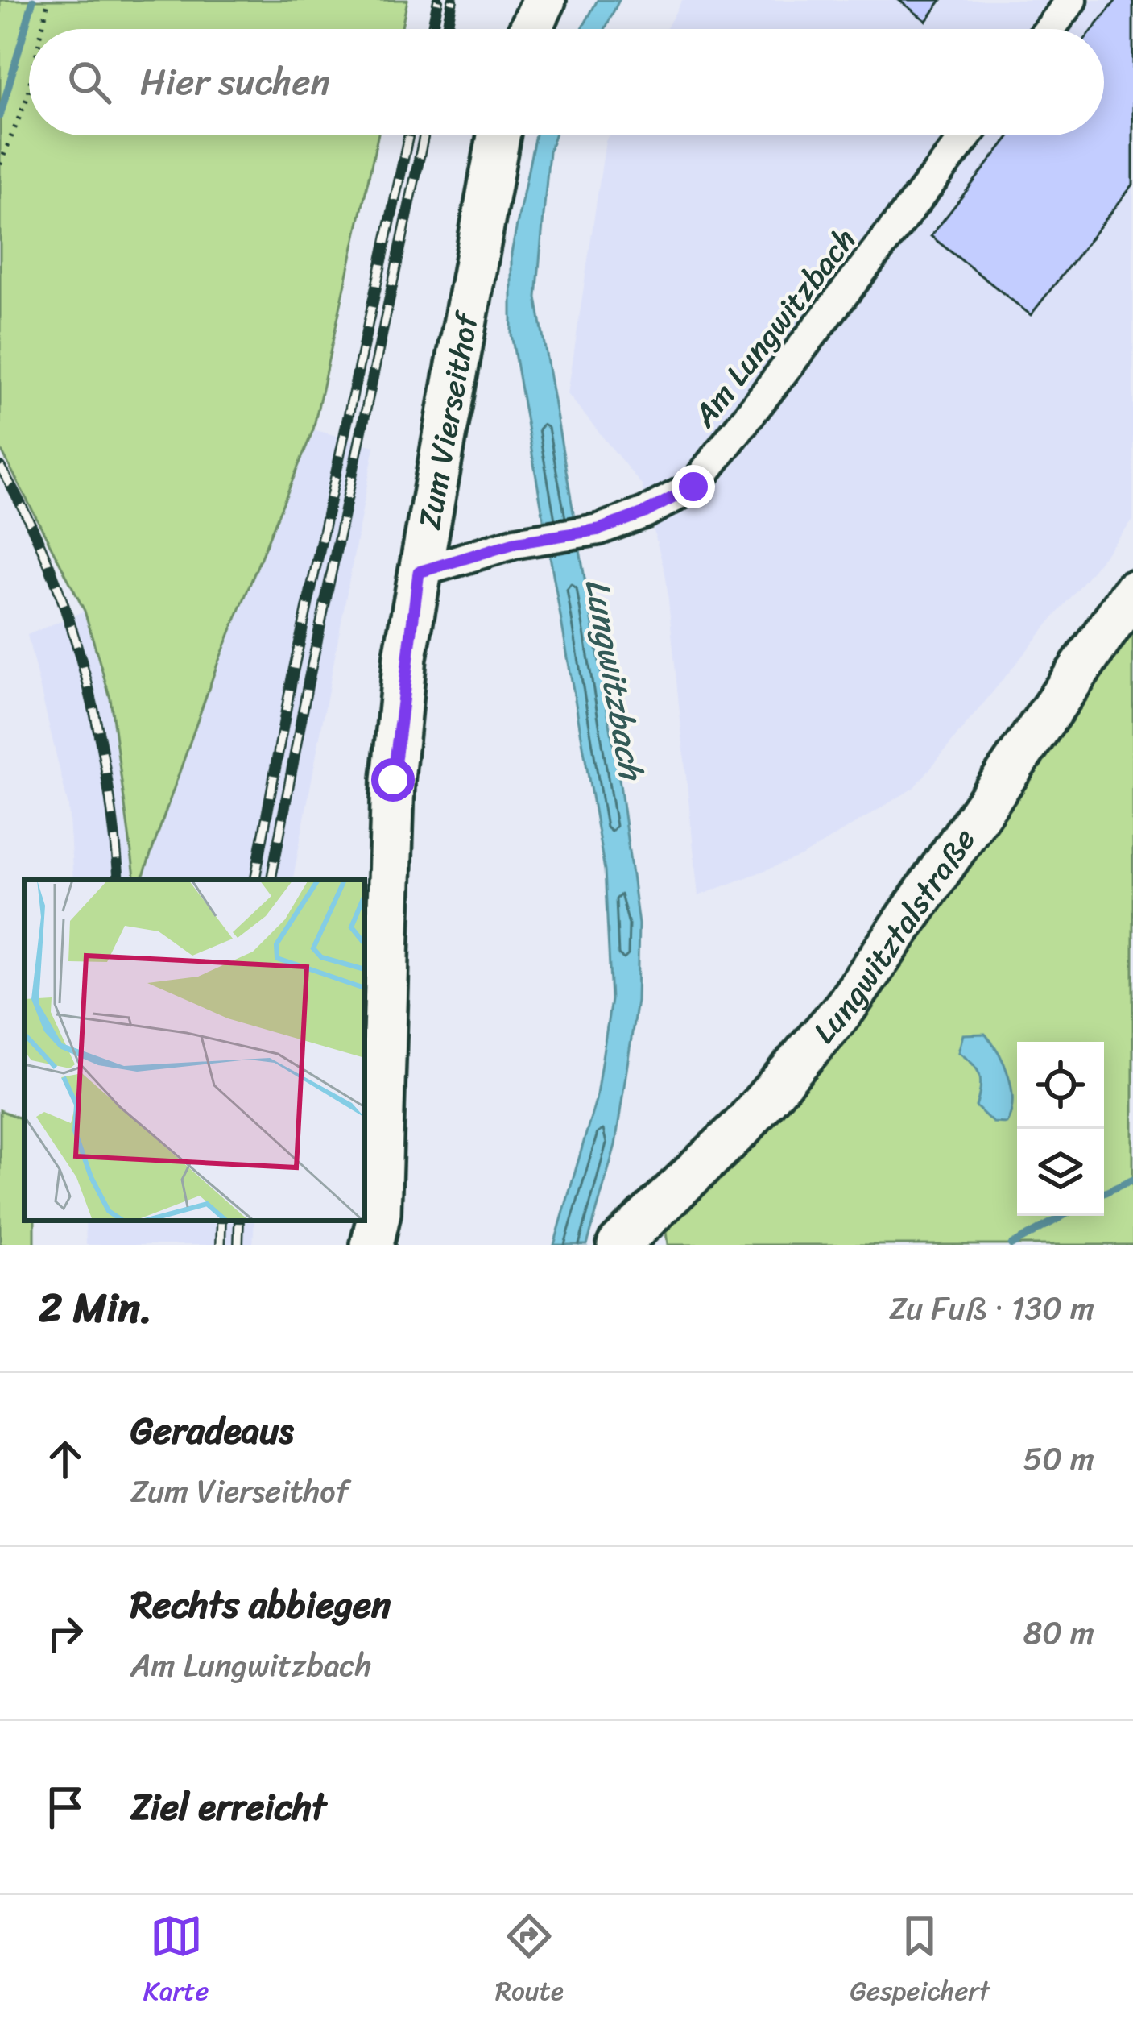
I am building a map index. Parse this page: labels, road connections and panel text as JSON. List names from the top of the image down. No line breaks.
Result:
{"streets":{"street":["Am Lungwitzbach","Zum Vierseithof","Lungwitztalstraße"]},"crossings":[["Am Lungwitzbach","Zum Vierseithof"]],"water":["Lungwitzbach"],"page":{"search":"Hier suchen","heading":["2 Min.","Zu Fuß · 130 m"],"list":[["Geradeaus","Zum Vierseithof","50 m"],["Rechts abbiegen","Am Lungwitzbach","80 m"],"Ziel erreicht"],"nav":["Karte","Route","Gespeichert"]}}
